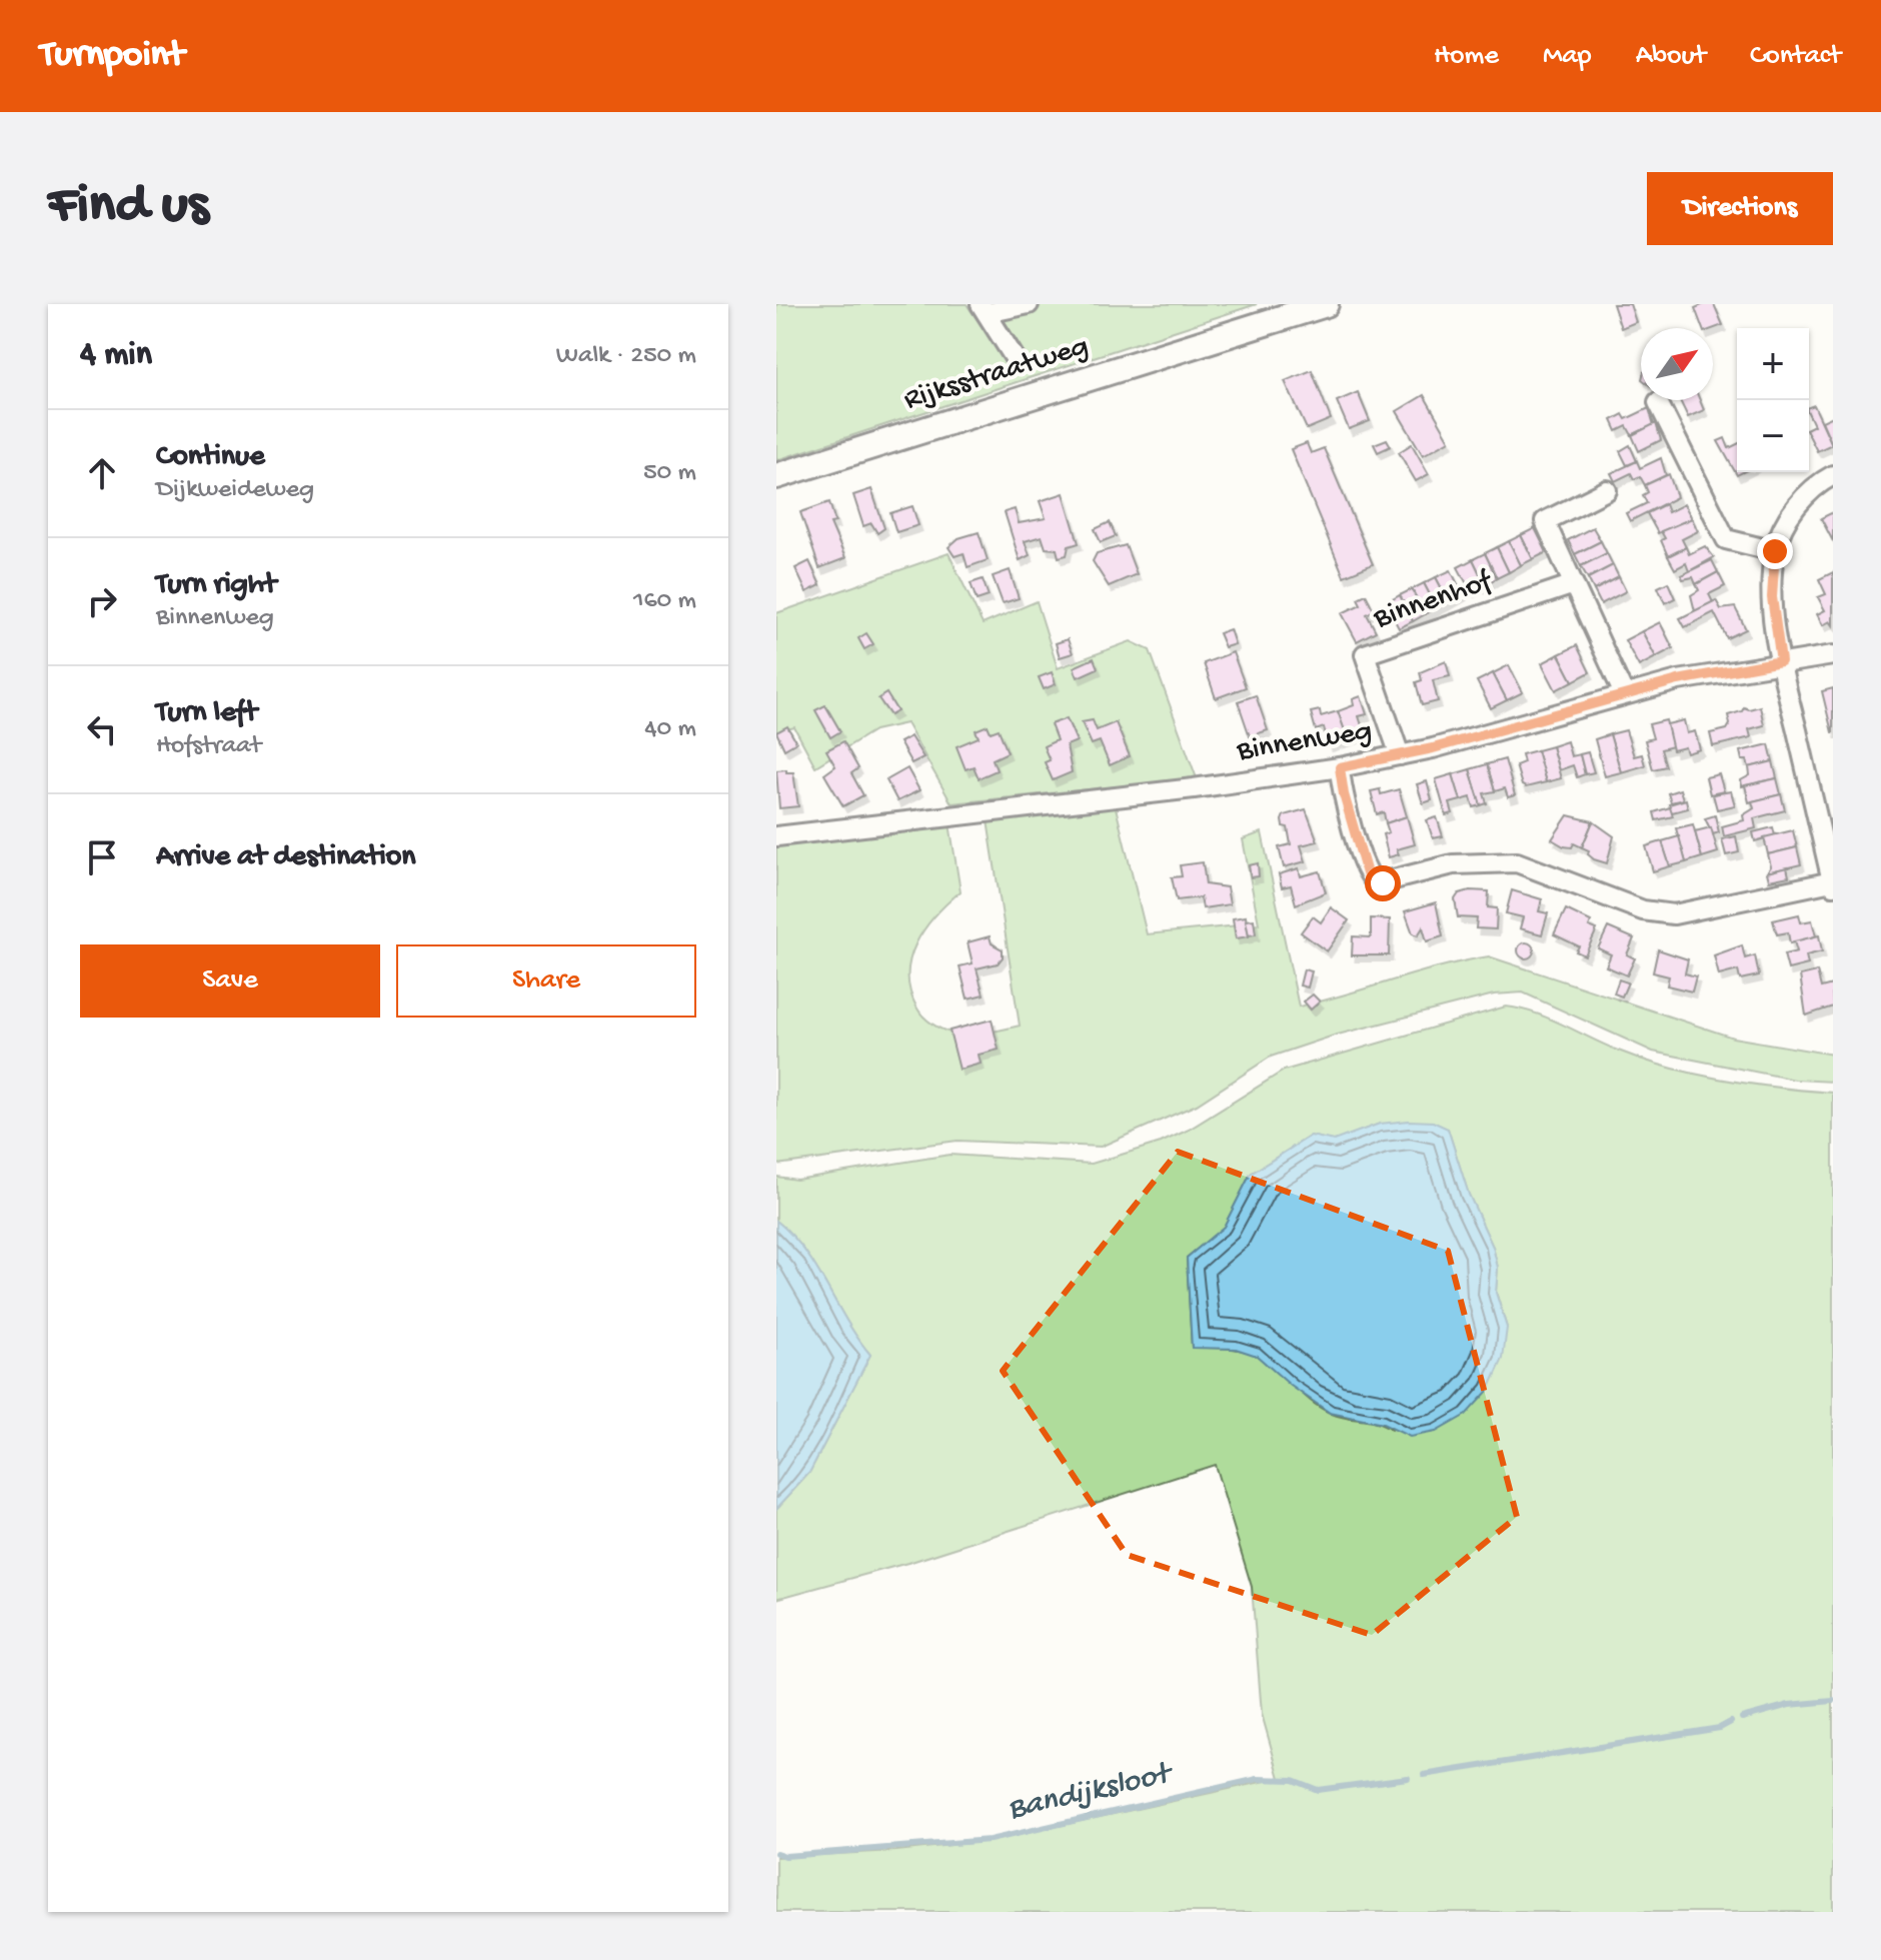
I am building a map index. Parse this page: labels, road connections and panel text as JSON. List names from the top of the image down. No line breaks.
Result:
{"streets":{"main road":["Rijksstraatweg"],"street":["Binnenhof","Binnenweg"]},"crossings":[["Binnenhof","Binnenweg"]],"water":["Bandijksloot"],"north":"top right","page":{"header":"Turnpoint","nav":["Home","Map","About","Contact"],"buttons":["Directions",["Save","Share"]],"title":"Find us","heading":["4 min","Walk · 250 m"],"map_buttons":["+","−"],"list":[["Continue","Dijkweideweg","50 m"],["Turn right","Binnenweg","160 m"],["Turn left","Hofstraat","40 m"],"Arrive at destination"]}}
